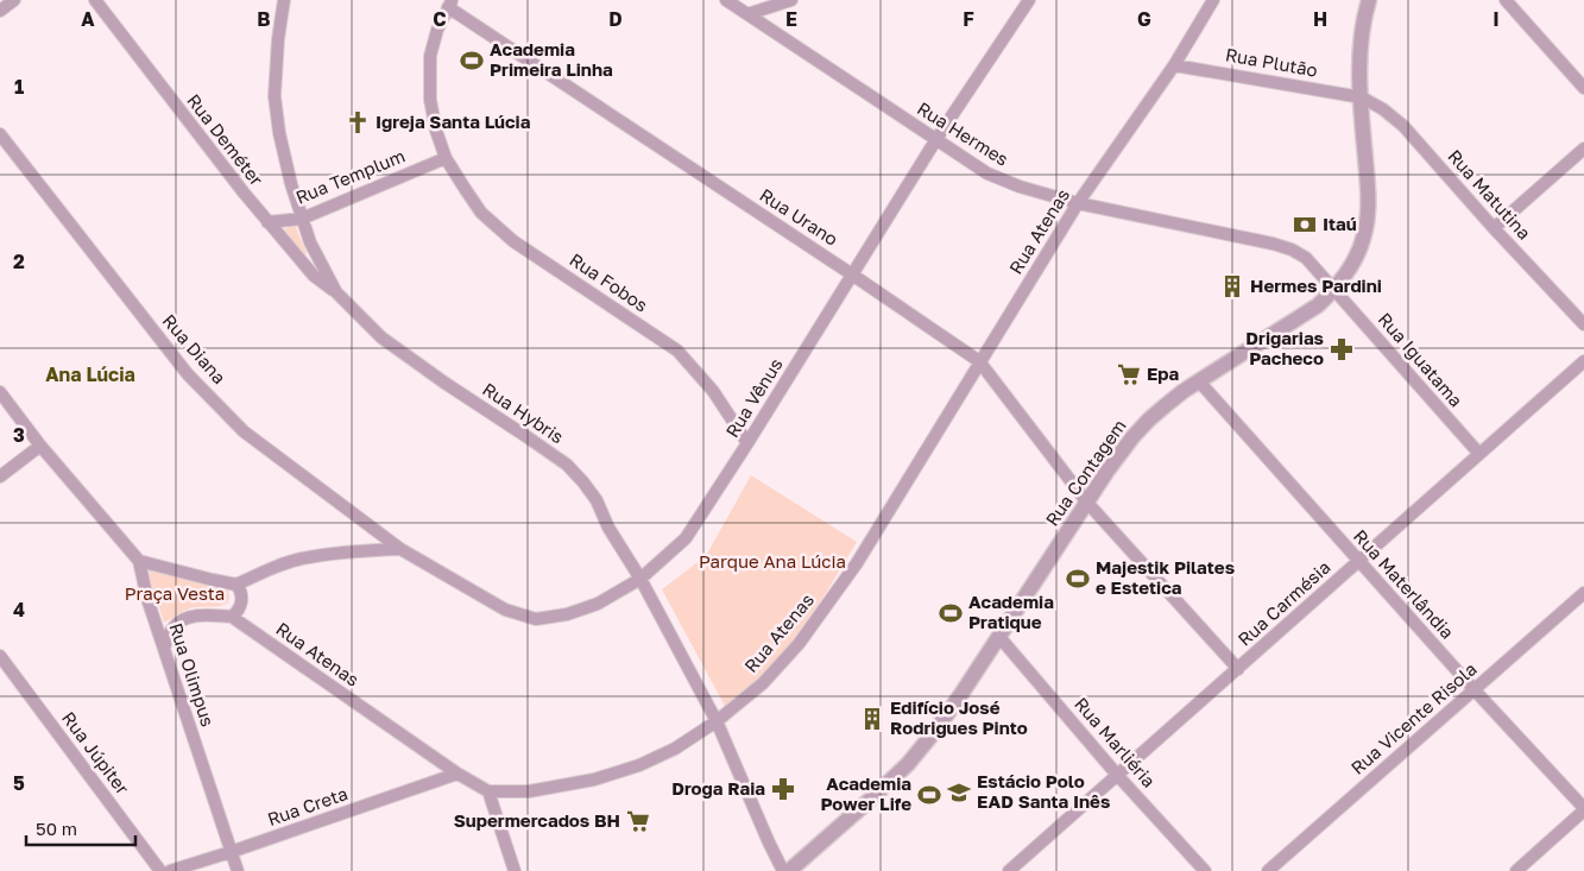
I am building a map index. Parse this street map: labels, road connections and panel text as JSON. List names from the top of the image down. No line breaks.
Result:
{"streets":{"street":["Rua Plutão","Rua Hermes","Rua Deméter","Rua Templum","Rua Matutina","Rua Urano","Rua Atenas","Rua Fobos","Rua Diana","Rua Iguatama","Rua Vênus","Rua Hybris","Rua Contagem","Rua Materlândia","Rua Carmésia","Rua Olimpus","Rua Vicente Risola","Rua Marliéria","Rua Júpiter","Rua Creta"]},"crossings":[["Rua Plutão","Rua Matutina"],["Rua Plutão","Rua Atenas"],["Rua Plutão","Rua Contagem"],["Rua Hermes","Rua Atenas"],["Rua Hermes","Rua Iguatama"],["Rua Hermes","Rua Vênus"],["Rua Hermes","Rua Contagem"],["Rua Deméter","Rua Templum"],["Rua Deméter","Rua Hybris"],["Rua Templum","Rua Fobos"],["Rua Templum","Rua Hybris"],["Rua Matutina","Rua Contagem"],["Rua Urano","Rua Atenas"],["Rua Urano","Rua Fobos"],["Rua Urano","Rua Vênus"],["Rua Urano","Rua Contagem"],["Rua Urano","Rua Carmésia"],["Rua Atenas","Rua Hybris"],["Rua Atenas","Rua Creta"],["Rua Fobos","Rua Vênus"],["Rua Diana","Rua Vênus"],["Rua Iguatama","Rua Contagem"],["Rua Iguatama","Rua Carmésia"],["Rua Vênus","Rua Hybris"],["Rua Contagem","Rua Materlândia"],["Rua Contagem","Rua Marliéria"],["Rua Materlândia","Rua Carmésia"],["Rua Materlândia","Rua Vicente Risola"],["Rua Carmésia","Rua Marliéria"],["Rua Olimpus","Rua Creta"]],"districts":["Ana Lúcia"],"parks":["Parque Ana Lúcia","Praça Vesta"],"places":{"sports":["Academia Primeira Linha","Majestik Pilates e Estetica","Academia Pratique","Academia Power Life"],"church":["Igreja Santa Lúcia"],"bank":["Itaú"],"building":["Hermes Pardini","Edifício José Rodrigues Pinto"],"pharmacy":["Drigarias Pacheco","Droga Raia"],"supermarket":["Epa","Supermercados BH"],"school or university":["Estácio Polo EAD Santa Inês"]},"scale_bar":"50 m","grid":{"columns":["A","B","C","D","E","F","G","H","I"],"rows":["1","2","3","4","5"]}}
